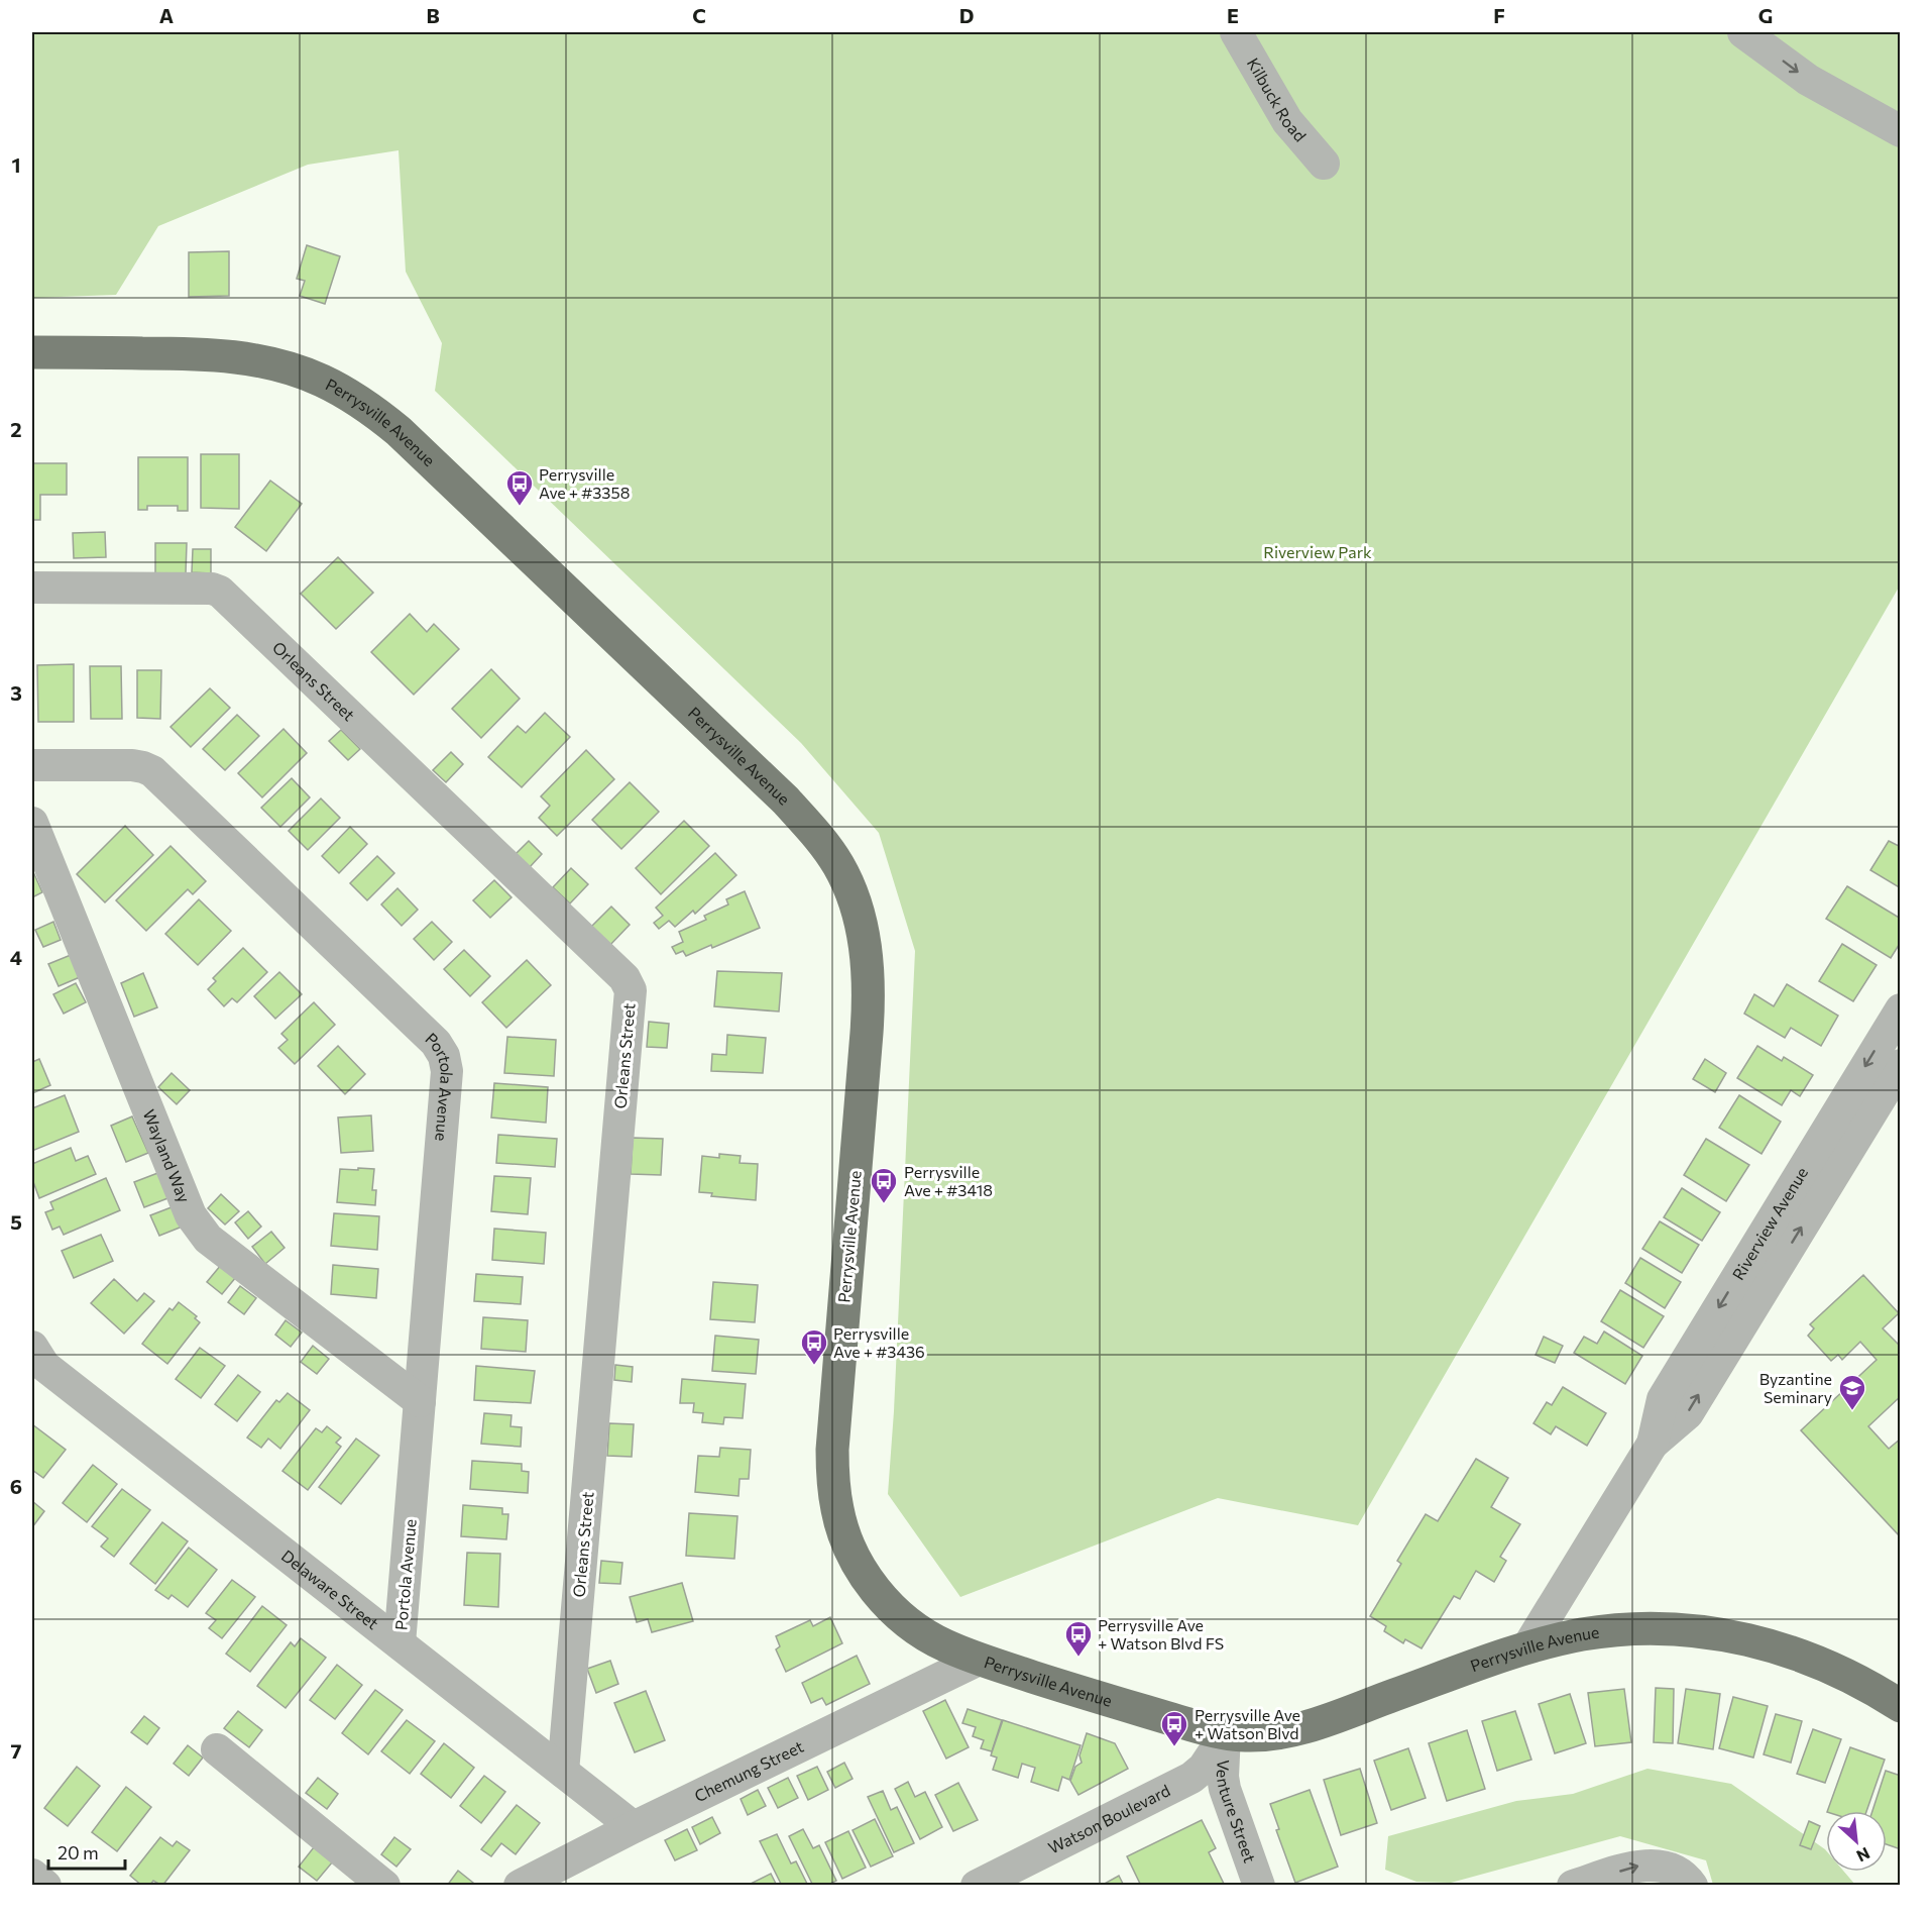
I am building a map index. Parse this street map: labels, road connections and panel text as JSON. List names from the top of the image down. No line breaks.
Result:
{"streets":{"main road":["Perrysville Avenue"],"street":["Kilbuck Road","Orleans Street","Portola Avenue","Wayland Way","Riverview Avenue","Delaware Street","Chemung Street","Venture Street","Watson Boulevard"]},"crossings":[["Perrysville Avenue","Riverview Avenue"],["Perrysville Avenue","Chemung Street"],["Perrysville Avenue","Venture Street"],["Perrysville Avenue","Watson Boulevard"],["Orleans Street","Delaware Street"],["Portola Avenue","Wayland Way"],["Portola Avenue","Delaware Street"],["Delaware Street","Chemung Street"],["Venture Street","Watson Boulevard"]],"parks":["Riverview Park"],"places":{"bus stop":["Perrysville Ave + #3358","Perrysville Ave + #3418","Perrysville Ave + #3436","Perrysville Ave + Watson Blvd FS","Perrysville Ave + Watson Blvd"],"school or university":["Byzantine Seminary"]},"scale_bar":"20 m","north":"bottom right","grid":{"columns":["A","B","C","D","E","F","G"],"rows":["1","2","3","4","5","6","7"]}}
